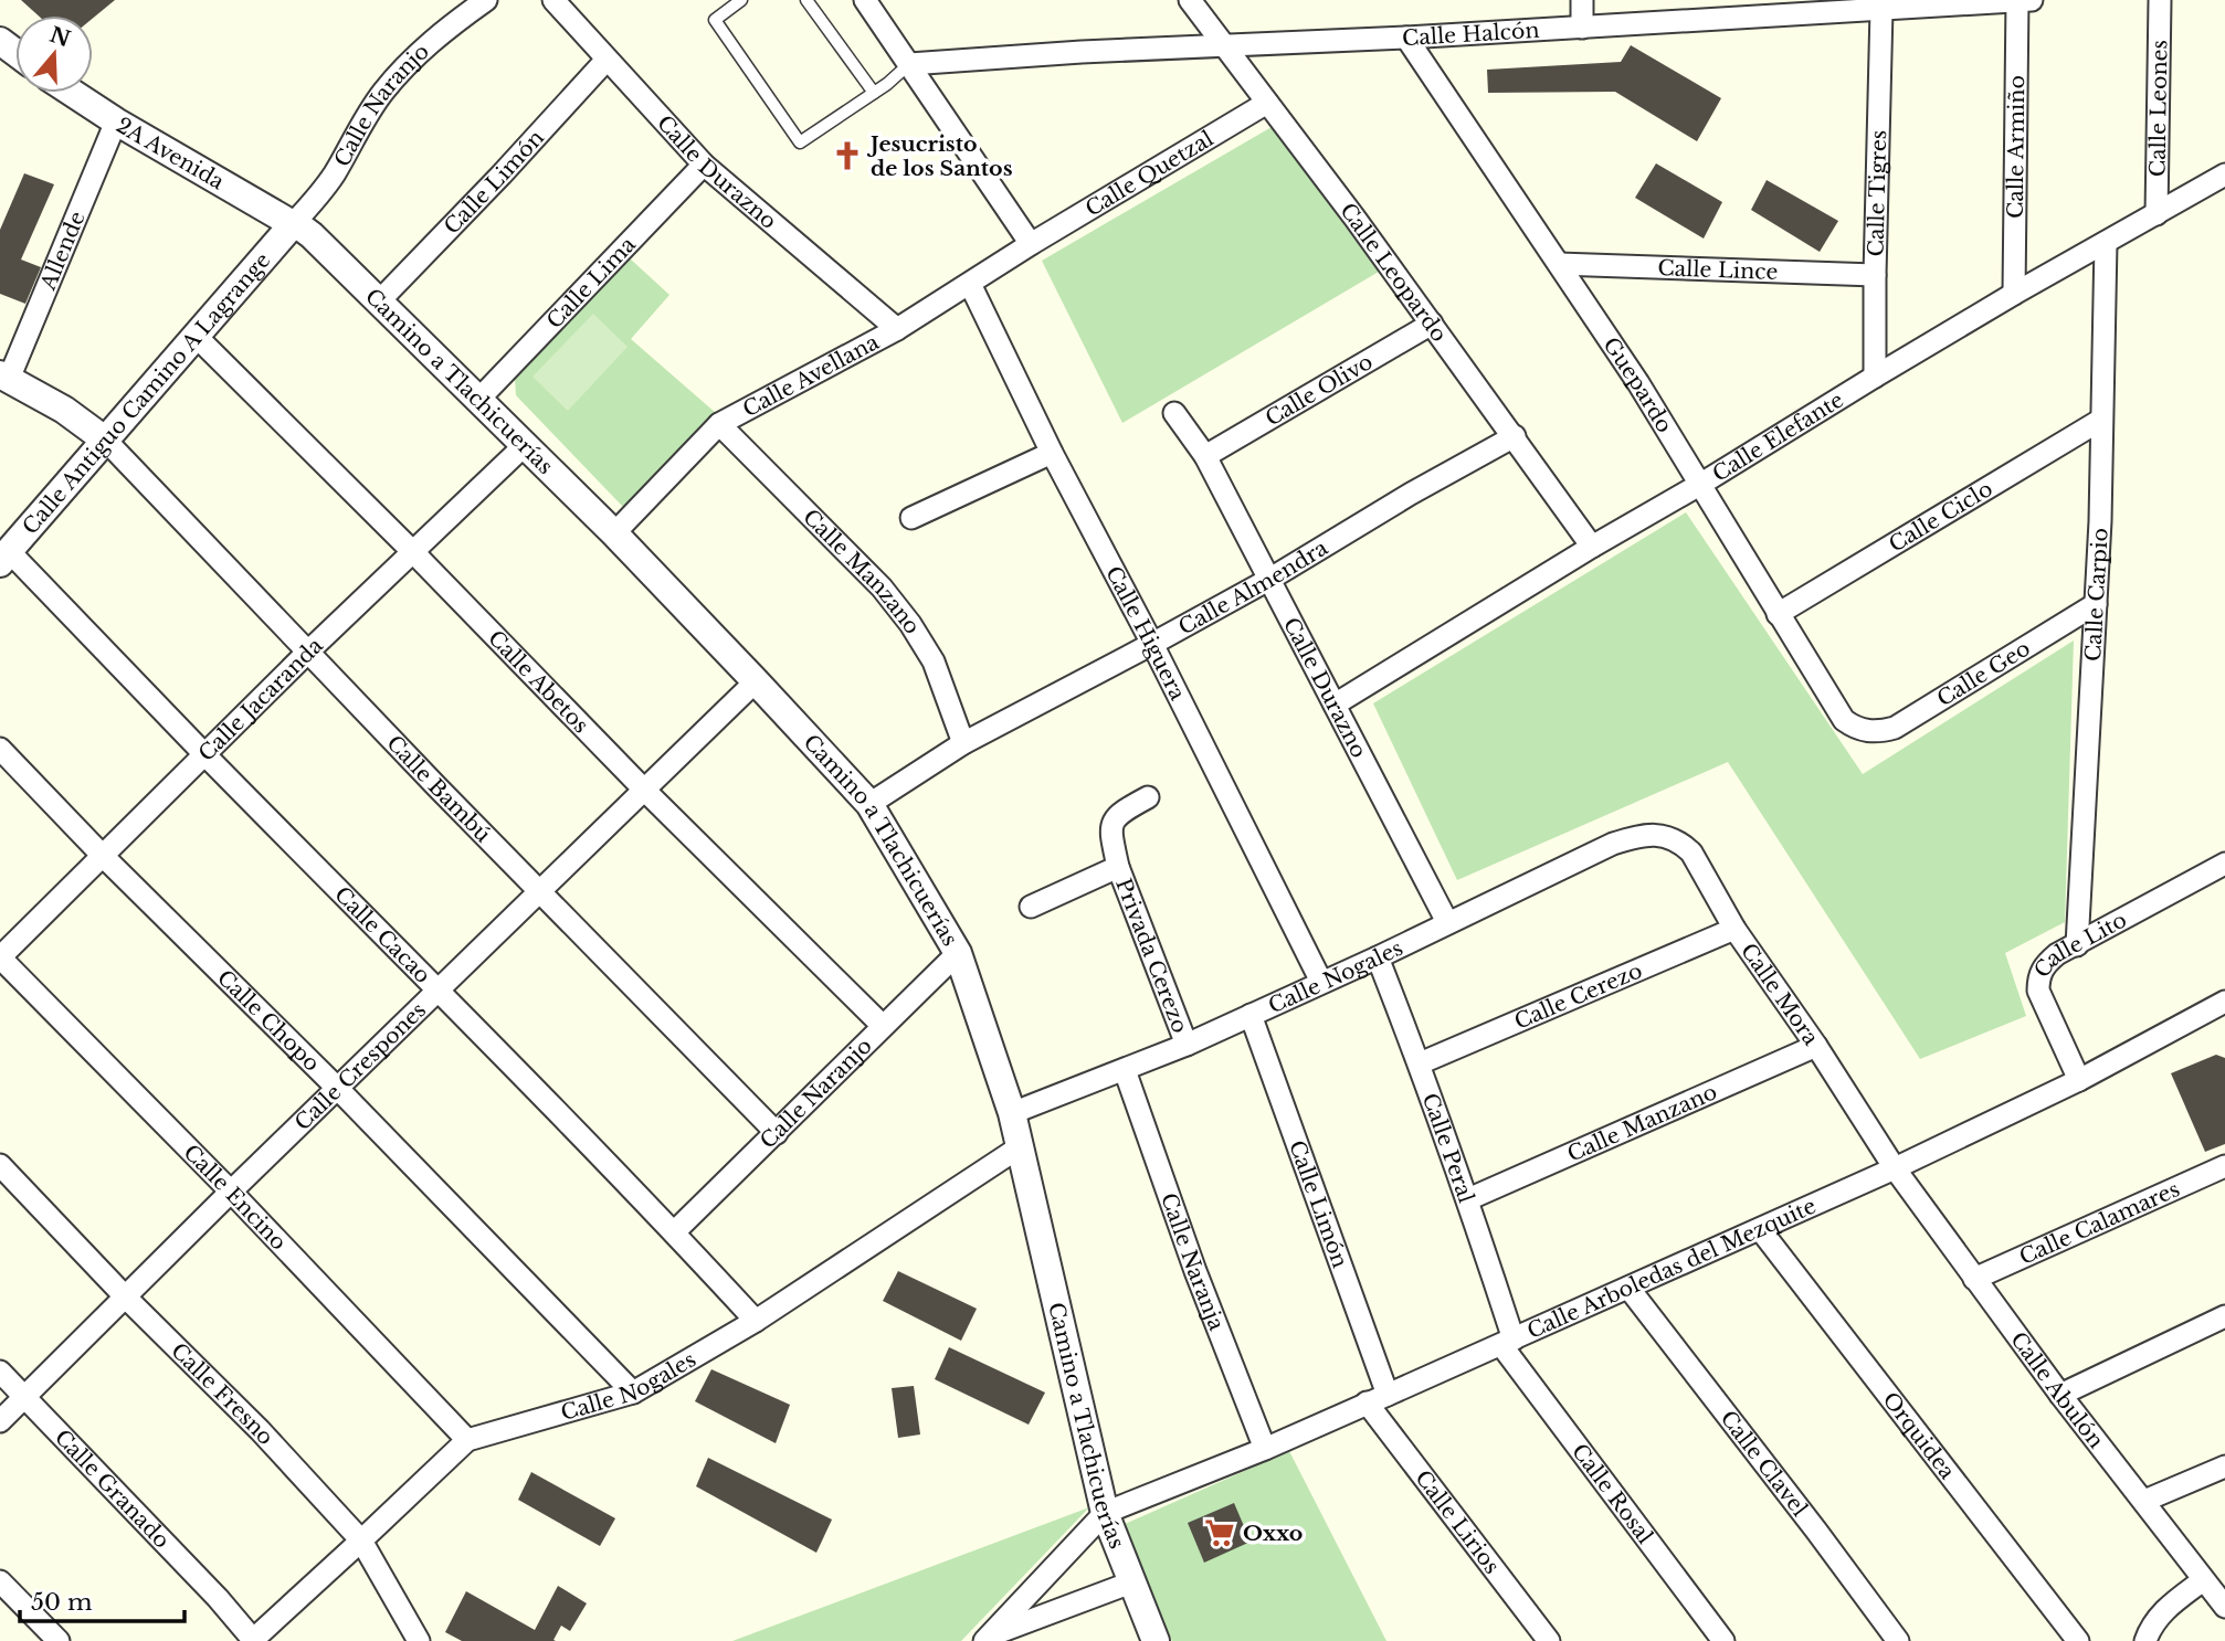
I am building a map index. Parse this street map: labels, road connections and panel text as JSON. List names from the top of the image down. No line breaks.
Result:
{"streets":{"street":["Calle Halcón","Calle Naranjo","Calle Leones","Calle Armiño","2A Avenida","Calle Durazno","Calle Quetzal","Calle Limón","Calle Tigres","Allende","Calle Lince","Calle Leopardo","Calle Lima","Calle Avellana","Camino a Tlachicuerías","Guepardo","Calle Olivo","Calle Antiguo Camino A Lagrange","Calle Elefante","Calle Ciclo","Calle Manzano","Calle Almendra","Calle Carpio","Calle Higuera","Calle Geo","Calle Abetos","Calle Jacaranda","Calle Bambú","Calle Cacao","Calle Lito","Privada Cerezo","Calle Nogales","Calle Mora","Calle Cerezo","Calle Chopo","Calle Crespones","Calle Peral","Calle Encino","Calle Calamares","Calle Naranja","Calle Arboledas del Mezquite","Calle Abulón","Calle Fresno","Orquidea","Calle Clavel","Calle Granado","Calle Rosal","Calle Lirios"]},"crossings":[["Calle Halcón","Calle Armiño"],["Calle Halcón","Calle Tigres"],["Calle Halcón","Calle Leopardo"],["Calle Halcón","Guepardo"],["Calle Naranjo","2A Avenida"],["Calle Naranjo","Camino a Tlachicuerías"],["Calle Naranjo","Calle Antiguo Camino A Lagrange"],["Calle Naranjo","Calle Abetos"],["Calle Naranjo","Calle Bambú"],["Calle Naranjo","Calle Cacao"],["Calle Leones","Calle Elefante"],["Calle Armiño","Calle Elefante"],["2A Avenida","Allende"],["2A Avenida","Camino a Tlachicuerías"],["2A Avenida","Calle Antiguo Camino A Lagrange"],["Calle Durazno","Calle Limón"],["Calle Durazno","Calle Lima"],["Calle Durazno","Calle Avellana"],["Calle Durazno","Calle Olivo"],["Calle Durazno","Calle Elefante"],["Calle Durazno","Calle Almendra"],["Calle Durazno","Calle Nogales"],["Calle Quetzal","Calle Leopardo"],["Calle Quetzal","Calle Avellana"],["Calle Limón","Camino a Tlachicuerías"],["Calle Limón","Calle Nogales"],["Calle Limón","Calle Arboledas del Mezquite"],["Calle Tigres","Calle Lince"],["Calle Tigres","Calle Elefante"],["Calle Lince","Guepardo"],["Calle Leopardo","Calle Olivo"],["Calle Leopardo","Calle Elefante"],["Calle Leopardo","Calle Almendra"],["Calle Lima","Camino a Tlachicuerías"],["Calle Avellana","Camino a Tlachicuerías"],["Calle Avellana","Calle Manzano"],["Calle Avellana","Calle Higuera"],["Camino a Tlachicuerías","Calle Antiguo Camino A Lagrange"],["Camino a Tlachicuerías","Calle Almendra"],["Camino a Tlachicuerías","Calle Jacaranda"],["Camino a Tlachicuerías","Calle Nogales"],["Camino a Tlachicuerías","Calle Crespones"],["Camino a Tlachicuerías","Calle Arboledas del Mezquite"],["Guepardo","Calle Elefante"],["Guepardo","Calle Ciclo"],["Guepardo","Calle Geo"],["Calle Antiguo Camino A Lagrange","Calle Abetos"],["Calle Antiguo Camino A Lagrange","Calle Bambú"],["Calle Antiguo Camino A Lagrange","Calle Cacao"],["Calle Elefante","Calle Carpio"],["Calle Ciclo","Calle Carpio"],["Calle Manzano","Calle Almendra"],["Calle Manzano","Calle Mora"],["Calle Manzano","Calle Peral"],["Calle Almendra","Calle Higuera"],["Calle Carpio","Calle Geo"],["Calle Carpio","Calle Lito"],["Calle Higuera","Calle Nogales"],["Calle Abetos","Calle Jacaranda"],["Calle Abetos","Calle Crespones"],["Calle Jacaranda","Calle Bambú"],["Calle Jacaranda","Calle Cacao"],["Calle Jacaranda","Calle Chopo"],["Calle Jacaranda","Calle Encino"],["Calle Bambú","Calle Crespones"],["Calle Cacao","Calle Nogales"],["Calle Cacao","Calle Crespones"],["Calle Lito","Calle Arboledas del Mezquite"],["Privada Cerezo","Calle Nogales"],["Calle Nogales","Calle Mora"],["Calle Nogales","Calle Chopo"],["Calle Nogales","Calle Peral"],["Calle Nogales","Calle Encino"],["Calle Nogales","Calle Naranja"],["Calle Nogales","Calle Fresno"],["Calle Nogales","Calle Granado"],["Calle Mora","Calle Cerezo"],["Calle Mora","Calle Arboledas del Mezquite"],["Calle Mora","Calle Abulón"],["Calle Cerezo","Calle Peral"],["Calle Chopo","Calle Crespones"],["Calle Crespones","Calle Encino"],["Calle Crespones","Calle Fresno"],["Calle Crespones","Calle Granado"],["Calle Peral","Calle Arboledas del Mezquite"],["Calle Peral","Calle Rosal"],["Calle Calamares","Calle Abulón"],["Calle Naranja","Calle Arboledas del Mezquite"],["Calle Arboledas del Mezquite","Calle Abulón"],["Calle Arboledas del Mezquite","Orquidea"],["Calle Arboledas del Mezquite","Calle Clavel"],["Calle Arboledas del Mezquite","Calle Rosal"],["Calle Arboledas del Mezquite","Calle Lirios"]],"places":{"church":["Jesucristo de los Santos"],"supermarket":["Oxxo"]},"scale_bar":"50 m","north":"top"}
